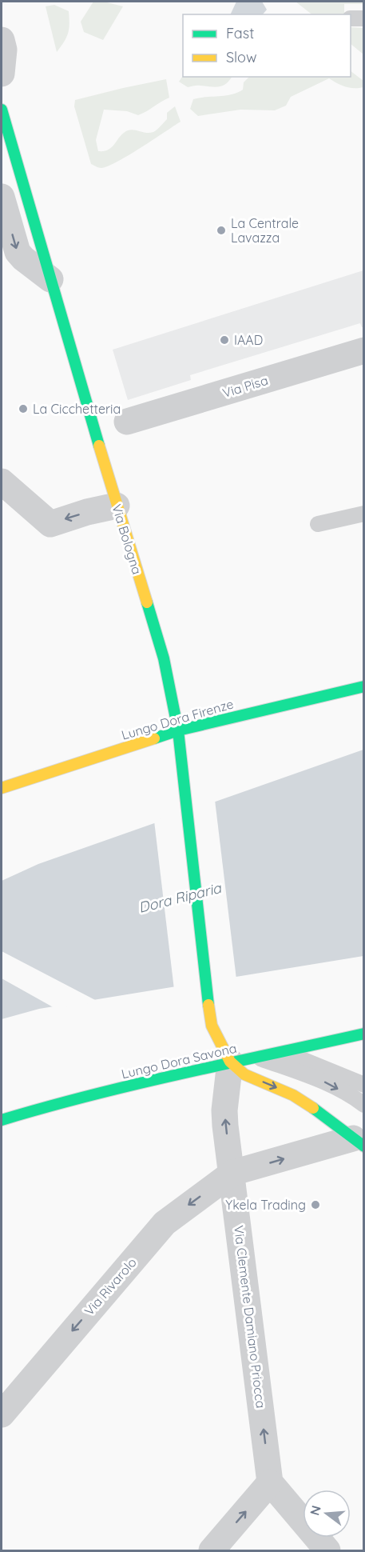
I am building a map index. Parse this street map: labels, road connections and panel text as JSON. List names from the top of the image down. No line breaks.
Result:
{"streets":{"street":["Via Pisa","Via Bologna","Lungo Dora Firenze","Lungo Dora Savona","Via Rivarolo","Via Clemente Damiano Priocca"]},"crossings":[["Via Bologna","Lungo Dora Firenze"],["Via Bologna","Lungo Dora Savona"],["Via Bologna","Via Clemente Damiano Priocca"],["Lungo Dora Savona","Via Clemente Damiano Priocca"],["Via Rivarolo","Via Clemente Damiano Priocca"]],"one_way":["Via Rivarolo","Via Clemente Damiano Priocca"],"water":["Dora Riparia"],"places":["La Centrale Lavazza","IAAD","La Cicchetteria","Ykela Trading"],"legend":["Fast","Slow"],"north":"left"}
